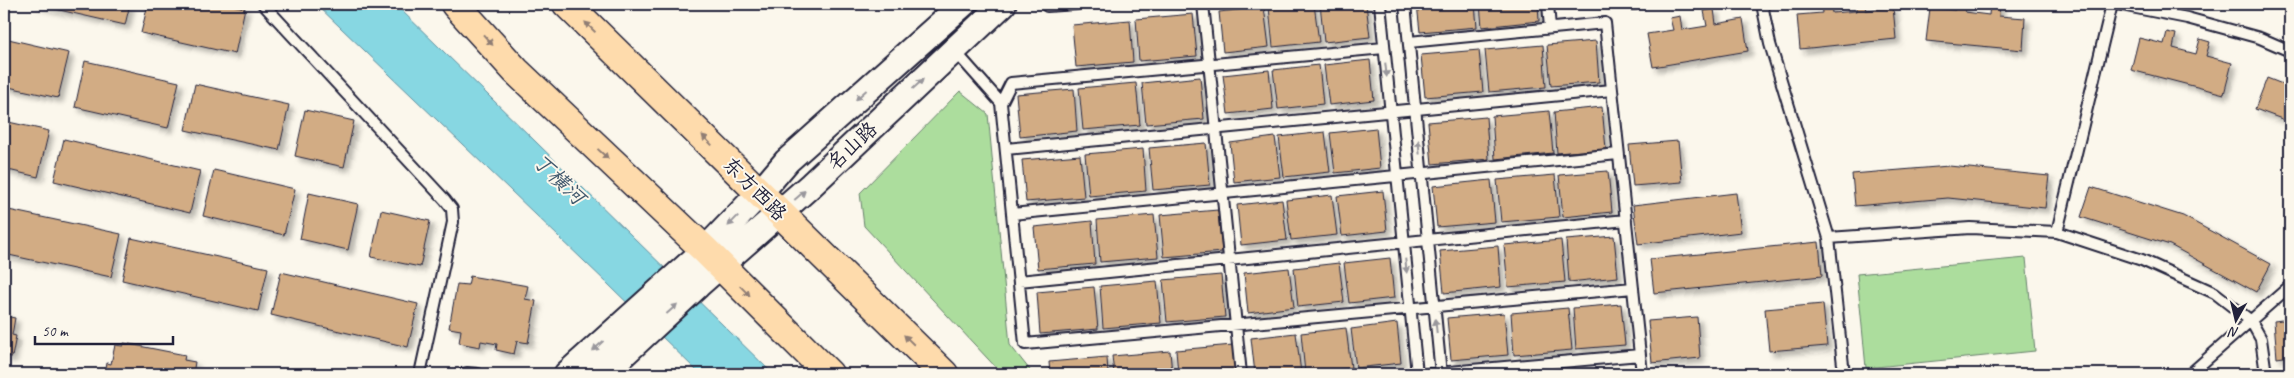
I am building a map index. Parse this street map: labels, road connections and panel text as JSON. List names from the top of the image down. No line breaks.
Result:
{"streets":{"main road":["东方西路"],"street":["名山路"]},"crossings":[["名山路","东方西路"]],"water":["丁横河"],"scale_bar":"50 m","north":"bottom"}
